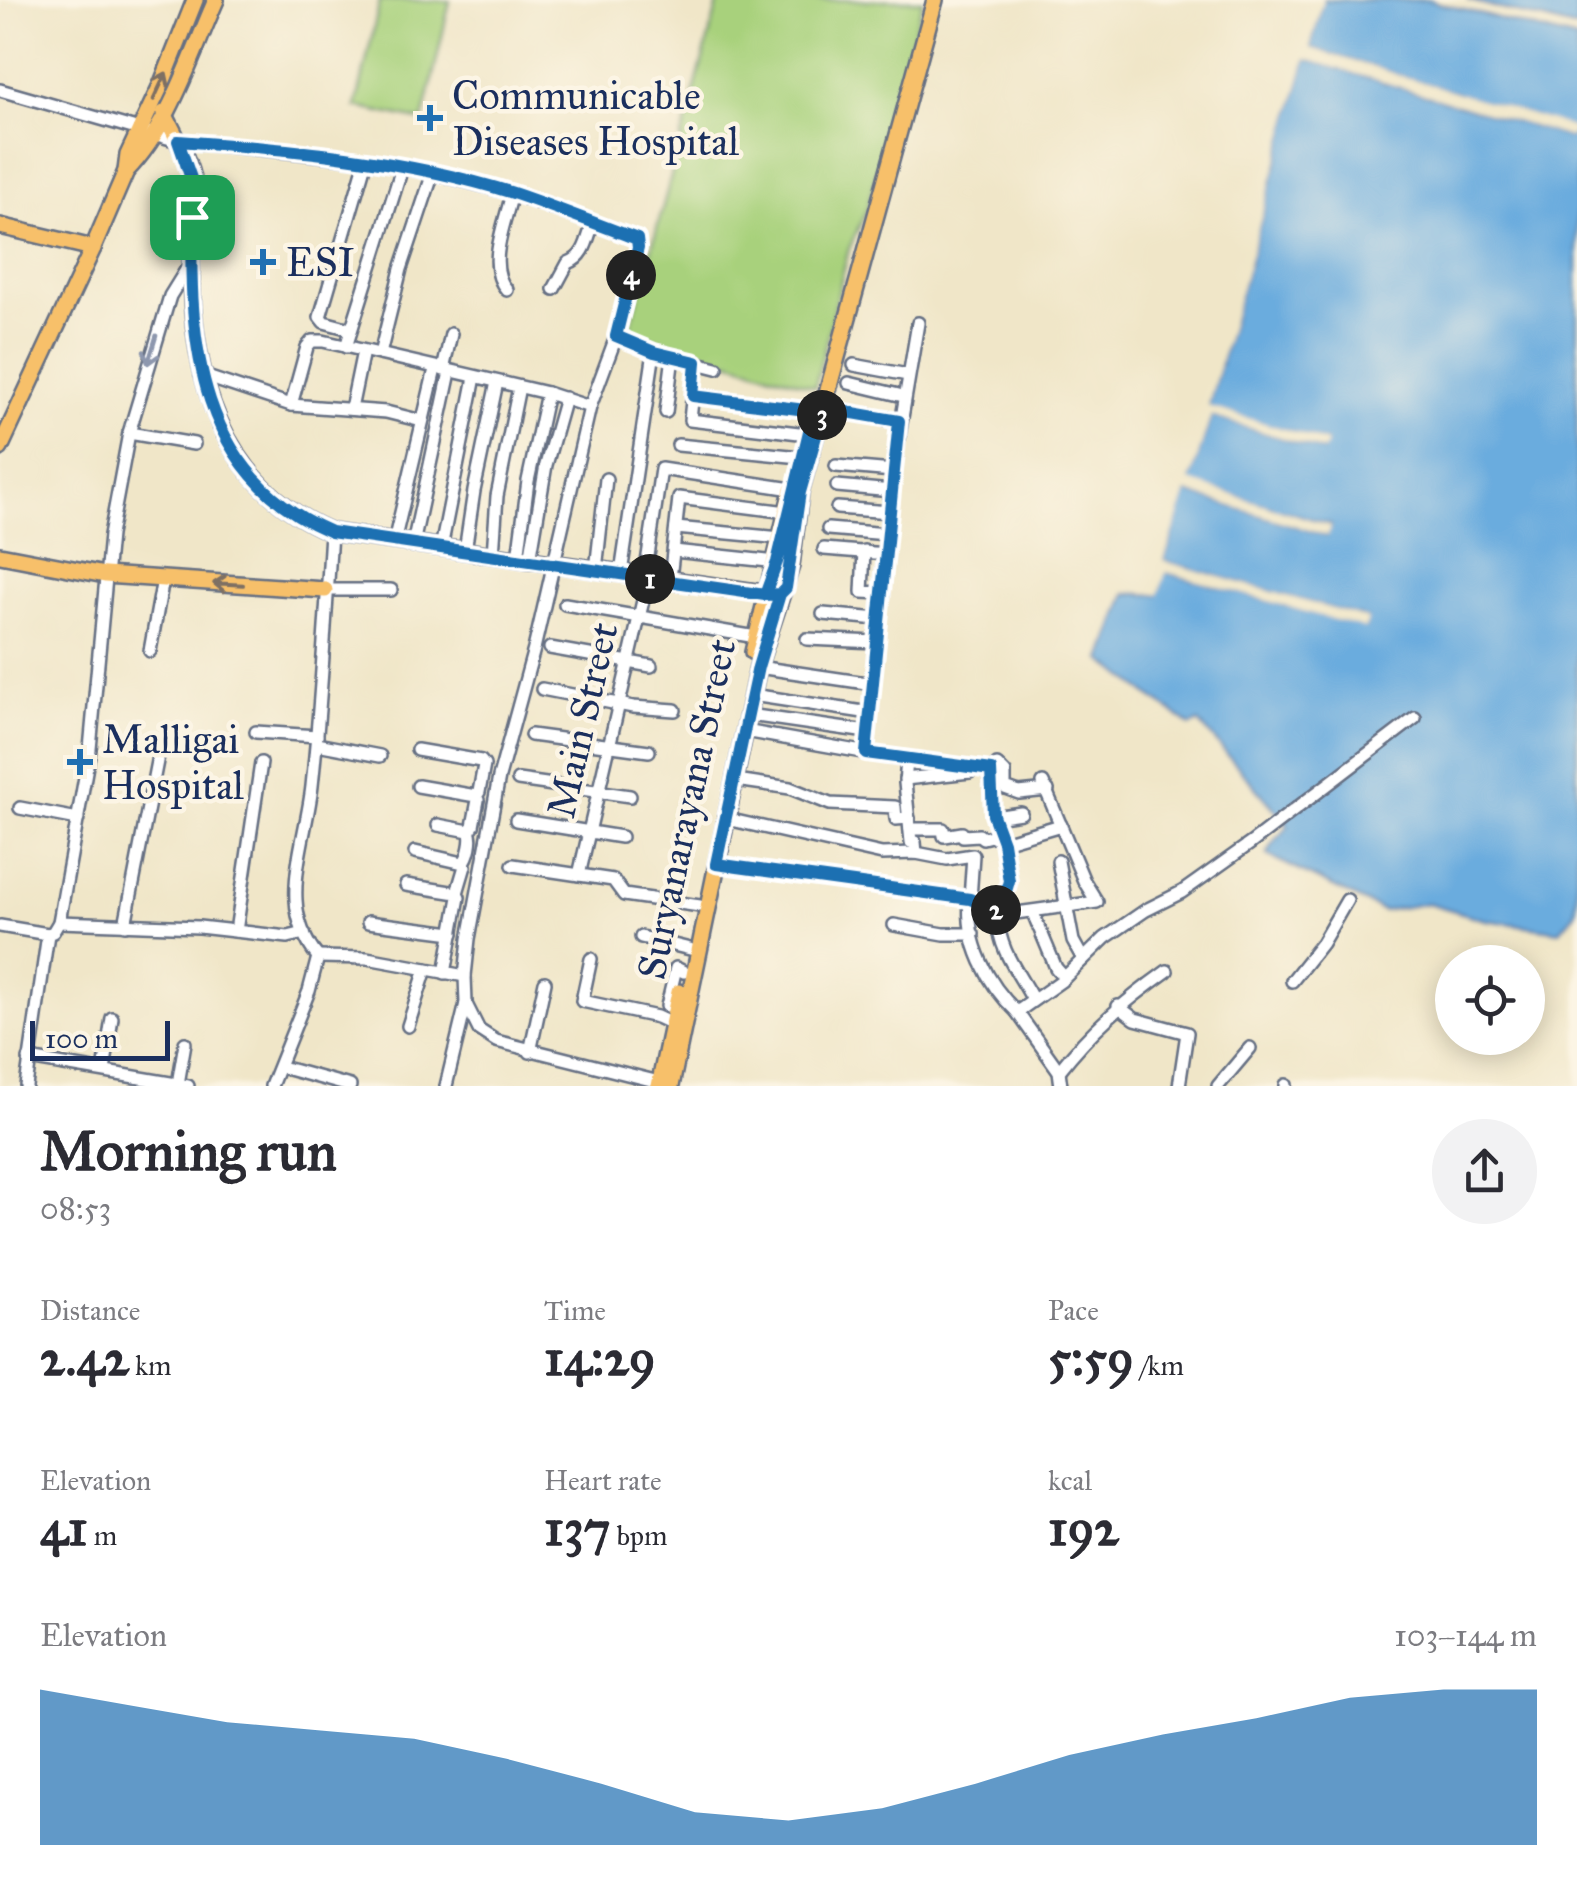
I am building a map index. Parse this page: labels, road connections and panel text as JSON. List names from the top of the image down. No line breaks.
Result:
{"streets":{"main road":["Suryanarayana Street"],"street":["Main Street"]},"crossings":[["Main Street","Suryanarayana Street"]],"places":{"health":["Communicable Diseases Hospital","ESI","Malligai Hospital"]},"scale_bar":"100 m","page":{"pins":["4","3","1","2"],"scale":"100 m","heading":["Morning run","08:53"],"stats":[["Distance","2.42 km"],["Time","14:29"],["Pace","5:59 /km"],["Elevation","41 m"],["Heart rate","137 bpm"],["kcal","192"]],"chart":["Elevation","103–144 m"]}}
